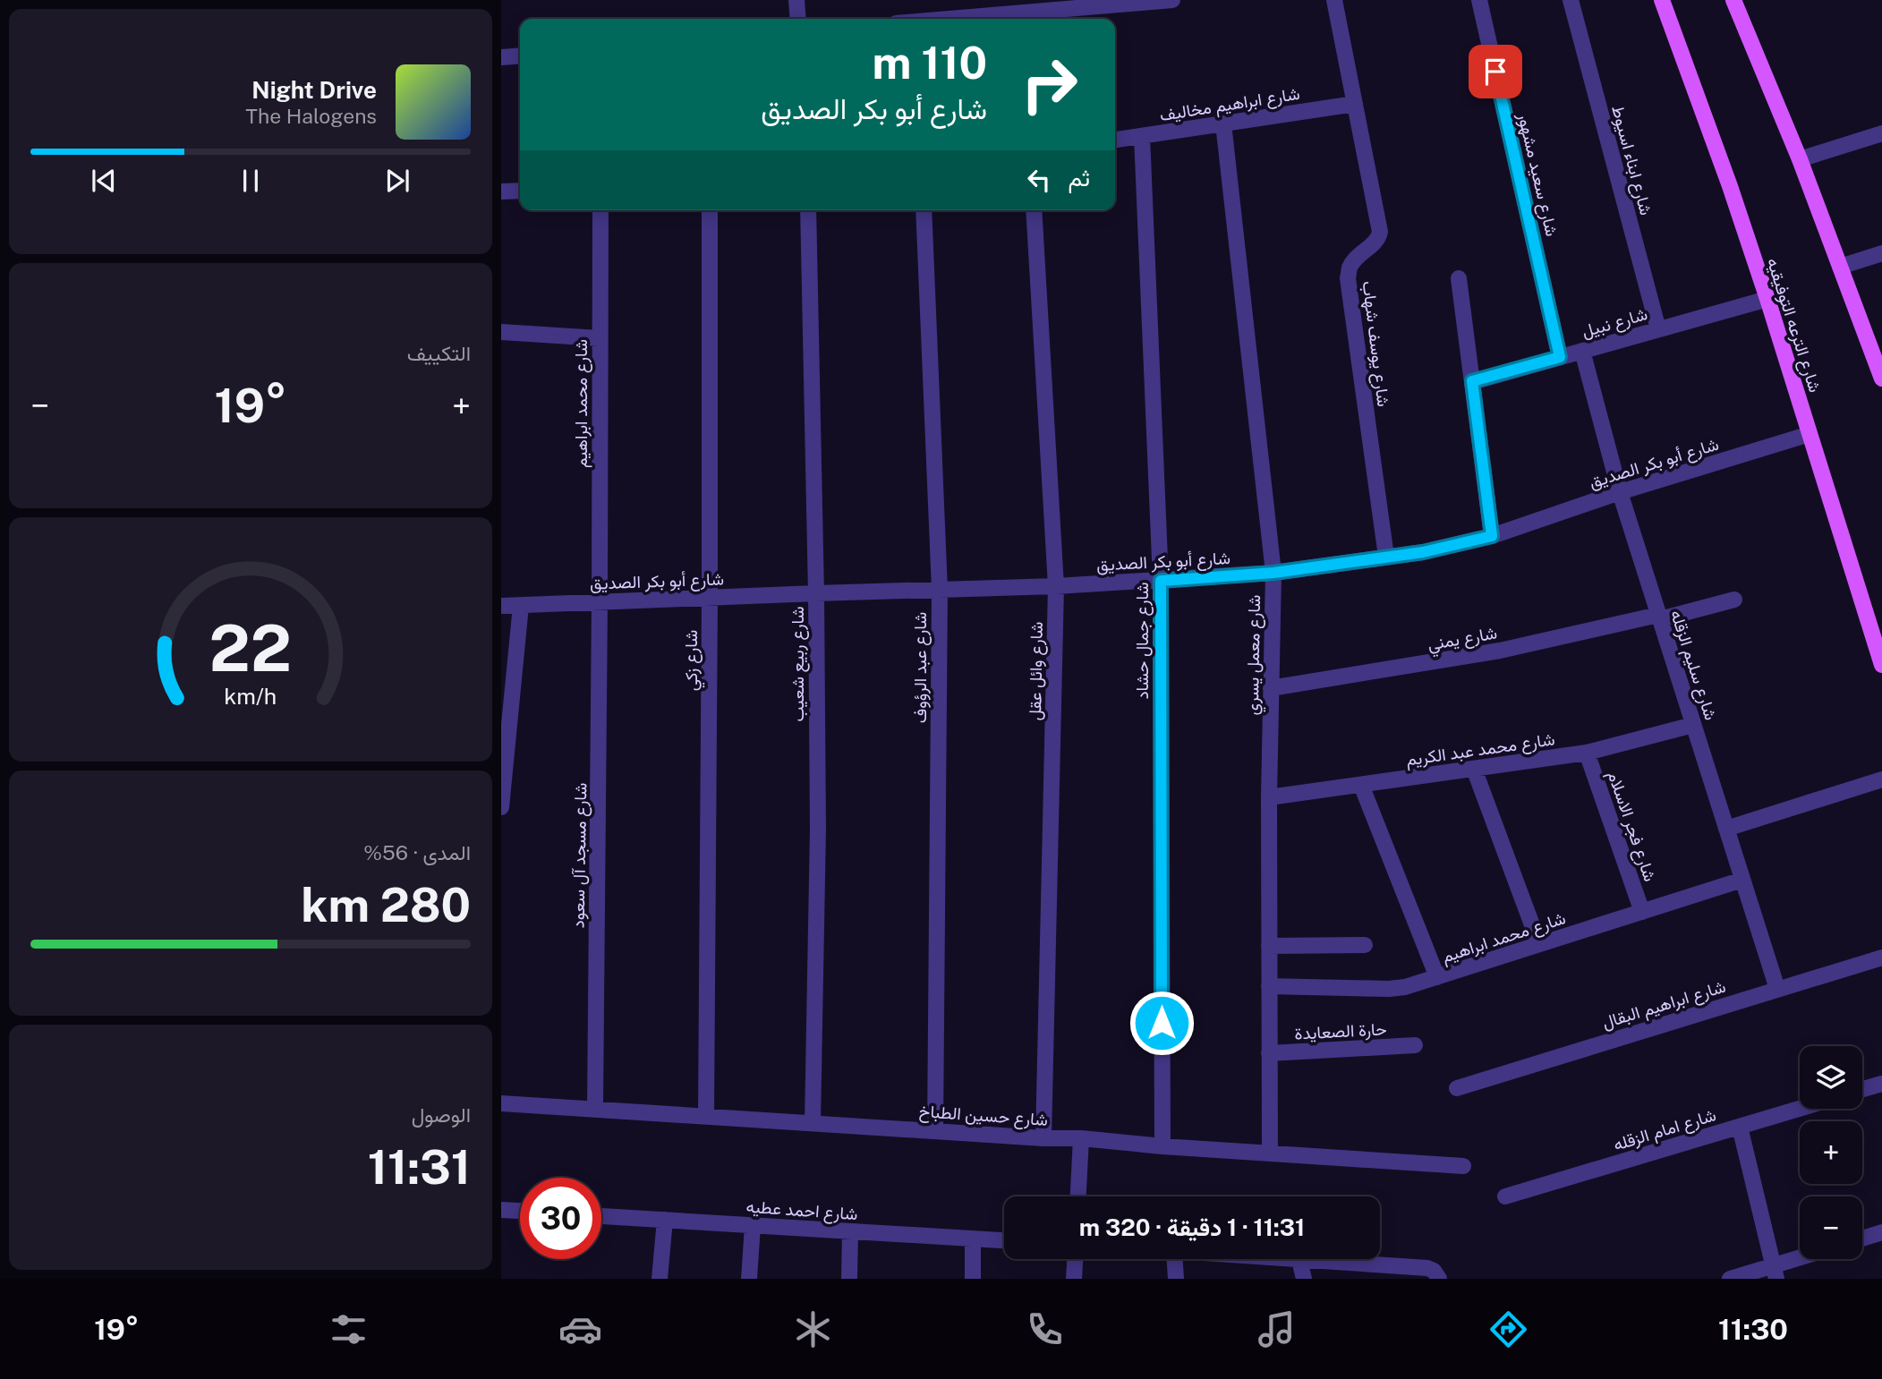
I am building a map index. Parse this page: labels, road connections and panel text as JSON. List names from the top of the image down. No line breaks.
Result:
{"streets":{"main road":["شارع الترعه التوفيقيه"],"street":["شارع ابراهيم مخاليف","شارع ابناء اسيوط","شارع سعيد مشهور","شارع نبيل","شارع يوسف شهاب","شارع محمد ابراهيم","شارع أبو بكر الصديق","شارع يمني","شارع جمال حشاد","شارع معمل يسري","شارع زكي","شارع ربيع شعيب","شارع سليم الزقله","شارع عبد الرؤوف","شارع وائل عقل","شارع محمد عبد الكريم","شارع فجر الاسلام","شارع مسجد آل سعود","شارع ابراهيم البقال","حارة الصعايدة","شارع حسين الطباخ","شارع امام الزقله","شارع احمد عطيه"]},"crossings":[["شارع ابراهيم مخاليف","شارع يوسف شهاب"],["شارع ابراهيم مخاليف","شارع جمال حشاد"],["شارع ابراهيم مخاليف","شارع معمل يسري"],["شارع ابناء اسيوط","شارع نبيل"],["شارع سعيد مشهور","شارع نبيل"],["شارع نبيل","شارع الترعه التوفيقيه"],["شارع نبيل","شارع سليم الزقله"],["شارع الترعه التوفيقيه","شارع أبو بكر الصديق"],["شارع يوسف شهاب","شارع أبو بكر الصديق"],["شارع محمد ابراهيم","شارع أبو بكر الصديق"],["شارع محمد ابراهيم","شارع معمل يسري"],["شارع محمد ابراهيم","شارع سليم الزقله"],["شارع محمد ابراهيم","شارع فجر الاسلام"],["شارع محمد ابراهيم","شارع مسجد آل سعود"],["شارع أبو بكر الصديق","شارع جمال حشاد"],["شارع أبو بكر الصديق","شارع معمل يسري"],["شارع أبو بكر الصديق","شارع زكي"],["شارع أبو بكر الصديق","شارع ربيع شعيب"],["شارع أبو بكر الصديق","شارع سليم الزقله"],["شارع أبو بكر الصديق","شارع عبد الرؤوف"],["شارع أبو بكر الصديق","شارع وائل عقل"],["شارع أبو بكر الصديق","شارع مسجد آل سعود"],["شارع يمني","شارع معمل يسري"],["شارع يمني","شارع سليم الزقله"],["شارع جمال حشاد","شارع حسين الطباخ"],["شارع معمل يسري","شارع محمد عبد الكريم"],["شارع معمل يسري","حارة الصعايدة"],["شارع معمل يسري","شارع حسين الطباخ"],["شارع زكي","شارع حسين الطباخ"],["شارع ربيع شعيب","شارع حسين الطباخ"],["شارع سليم الزقله","شارع محمد عبد الكريم"],["شارع سليم الزقله","شارع ابراهيم البقال"],["شارع عبد الرؤوف","شارع حسين الطباخ"],["شارع وائل عقل","شارع حسين الطباخ"],["شارع محمد عبد الكريم","شارع فجر الاسلام"],["شارع مسجد آل سعود","شارع حسين الطباخ"]],"page":{"turn":["110 m","شارع أبو بكر الصديق"],"song":["Night Drive","The Halogens"],"then":"ثم","tile":["التكييف",["المدى · 56%","280 km"],["الوصول","11:31"]],"heat":["−","19°","+"],"map_buttons":["+","−"],"limit":"30","trip":"11:31 · 1 دقيقة · 320 m","tabs":["11:30","19°"],"gauge":["22","km/h"]}}
